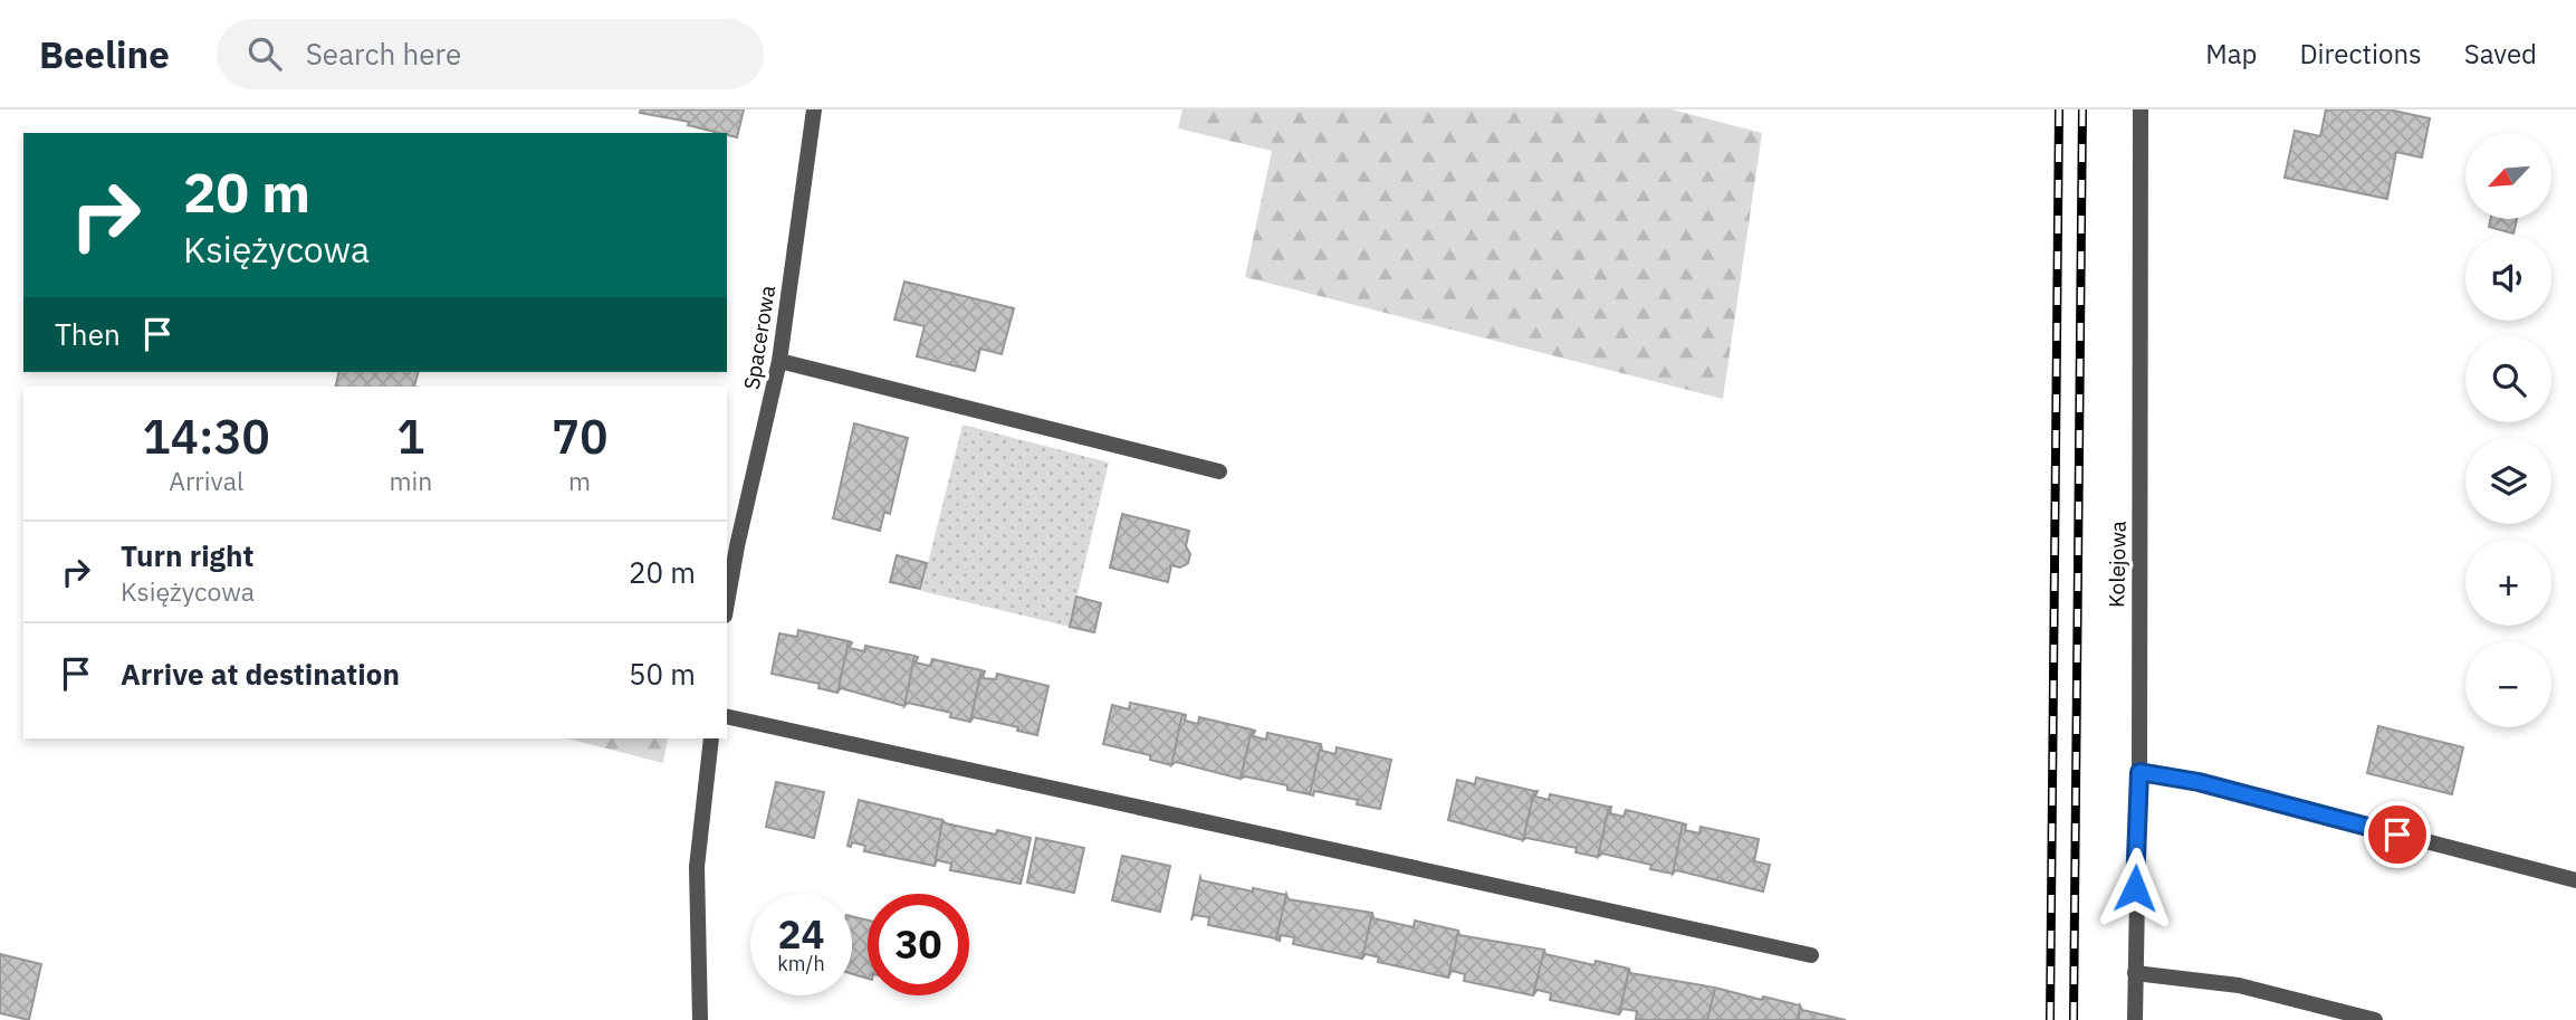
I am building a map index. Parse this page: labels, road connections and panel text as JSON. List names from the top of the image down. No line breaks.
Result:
{"streets":{"street":["Spacerowa","Kolejowa"]},"north":"bottom left","page":{"header":"Beeline","search":"Search here","nav":["Map","Directions","Saved"],"map_buttons":["+","−"],"turn":["20 m","Księżycowa"],"then":"Then","eta":["14:30","Arrival","1","min","70","m"],"list":[{"name":"Turn right","note":"Księżycowa","value":"20 m"},{"name":"Arrive at destination","value":"50 m"}],"speed":"24 km/h","limit":"30"}}
